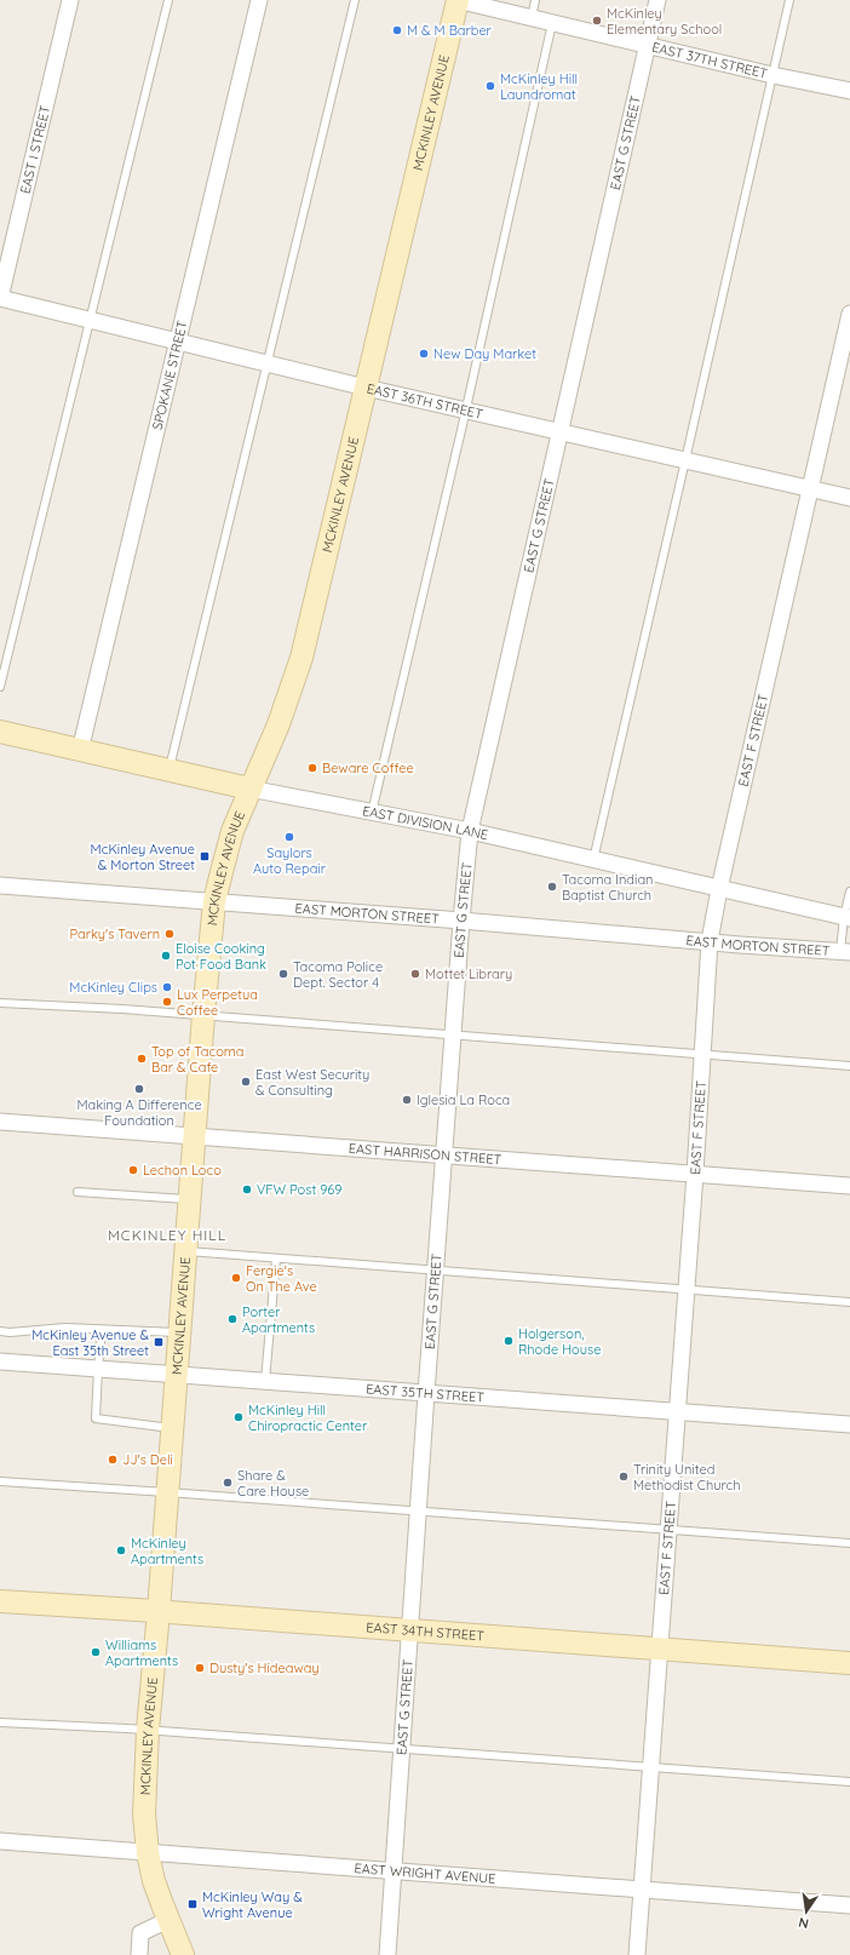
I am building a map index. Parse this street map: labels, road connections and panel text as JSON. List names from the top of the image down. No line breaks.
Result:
{"streets":{"street":["EAST 37TH STREET","MCKINLEY AVENUE","EAST G STREET","EAST I STREET","SPOKANE STREET","EAST 36TH STREET","EAST F STREET","EAST DIVISION LANE","EAST MORTON STREET","EAST HARRISON STREET","EAST 35TH STREET","EAST 34TH STREET","EAST WRIGHT AVENUE"]},"crossings":[["EAST 37TH STREET","MCKINLEY AVENUE"],["EAST 37TH STREET","EAST G STREET"],["MCKINLEY AVENUE","EAST 36TH STREET"],["MCKINLEY AVENUE","EAST DIVISION LANE"],["MCKINLEY AVENUE","EAST MORTON STREET"],["MCKINLEY AVENUE","EAST HARRISON STREET"],["MCKINLEY AVENUE","EAST 35TH STREET"],["MCKINLEY AVENUE","EAST 34TH STREET"],["MCKINLEY AVENUE","EAST WRIGHT AVENUE"],["EAST G STREET","EAST 36TH STREET"],["EAST G STREET","EAST DIVISION LANE"],["EAST G STREET","EAST MORTON STREET"],["EAST G STREET","EAST HARRISON STREET"],["EAST G STREET","EAST 35TH STREET"],["EAST G STREET","EAST 34TH STREET"],["EAST G STREET","EAST WRIGHT AVENUE"],["EAST I STREET","EAST 36TH STREET"],["SPOKANE STREET","EAST 36TH STREET"],["SPOKANE STREET","EAST DIVISION LANE"],["EAST 36TH STREET","EAST F STREET"],["EAST F STREET","EAST DIVISION LANE"],["EAST F STREET","EAST MORTON STREET"],["EAST F STREET","EAST HARRISON STREET"],["EAST F STREET","EAST 35TH STREET"],["EAST F STREET","EAST 34TH STREET"],["EAST F STREET","EAST WRIGHT AVENUE"]],"districts":["MCKINLEY HILL"],"places":{"other":["McKinley Elementary School","M & M Barber","McKinley Hill Laundromat","New Day Market","Beware Coffee","Saylors Auto Repair","Tacoma Indian Baptist Church","Parky's Tavern","Eloise Cooking Pot Food Bank","Tacoma Police Dept. Sector 4","Mottet Library","McKinley Clips","Lux Perpetua Coffee","Top of Tacoma Bar & Cafe","East West Security & Consulting","Making A Difference Foundation","Iglesia La Roca","Lechon Loco","VFW Post 969","Fergie's On The Ave","Porter Apartments","Holgerson, Rhode House","McKinley Hill Chiropractic Center","JJ's Deli","Trinity United Methodist Church","Share & Care House","McKinley Apartments","Williams Apartments","Dusty's Hideaway"],"transit":["McKinley Avenue & Morton Street","McKinley Avenue & East 35th Street","McKinley Way & Wright Avenue"]},"north":"bottom"}
